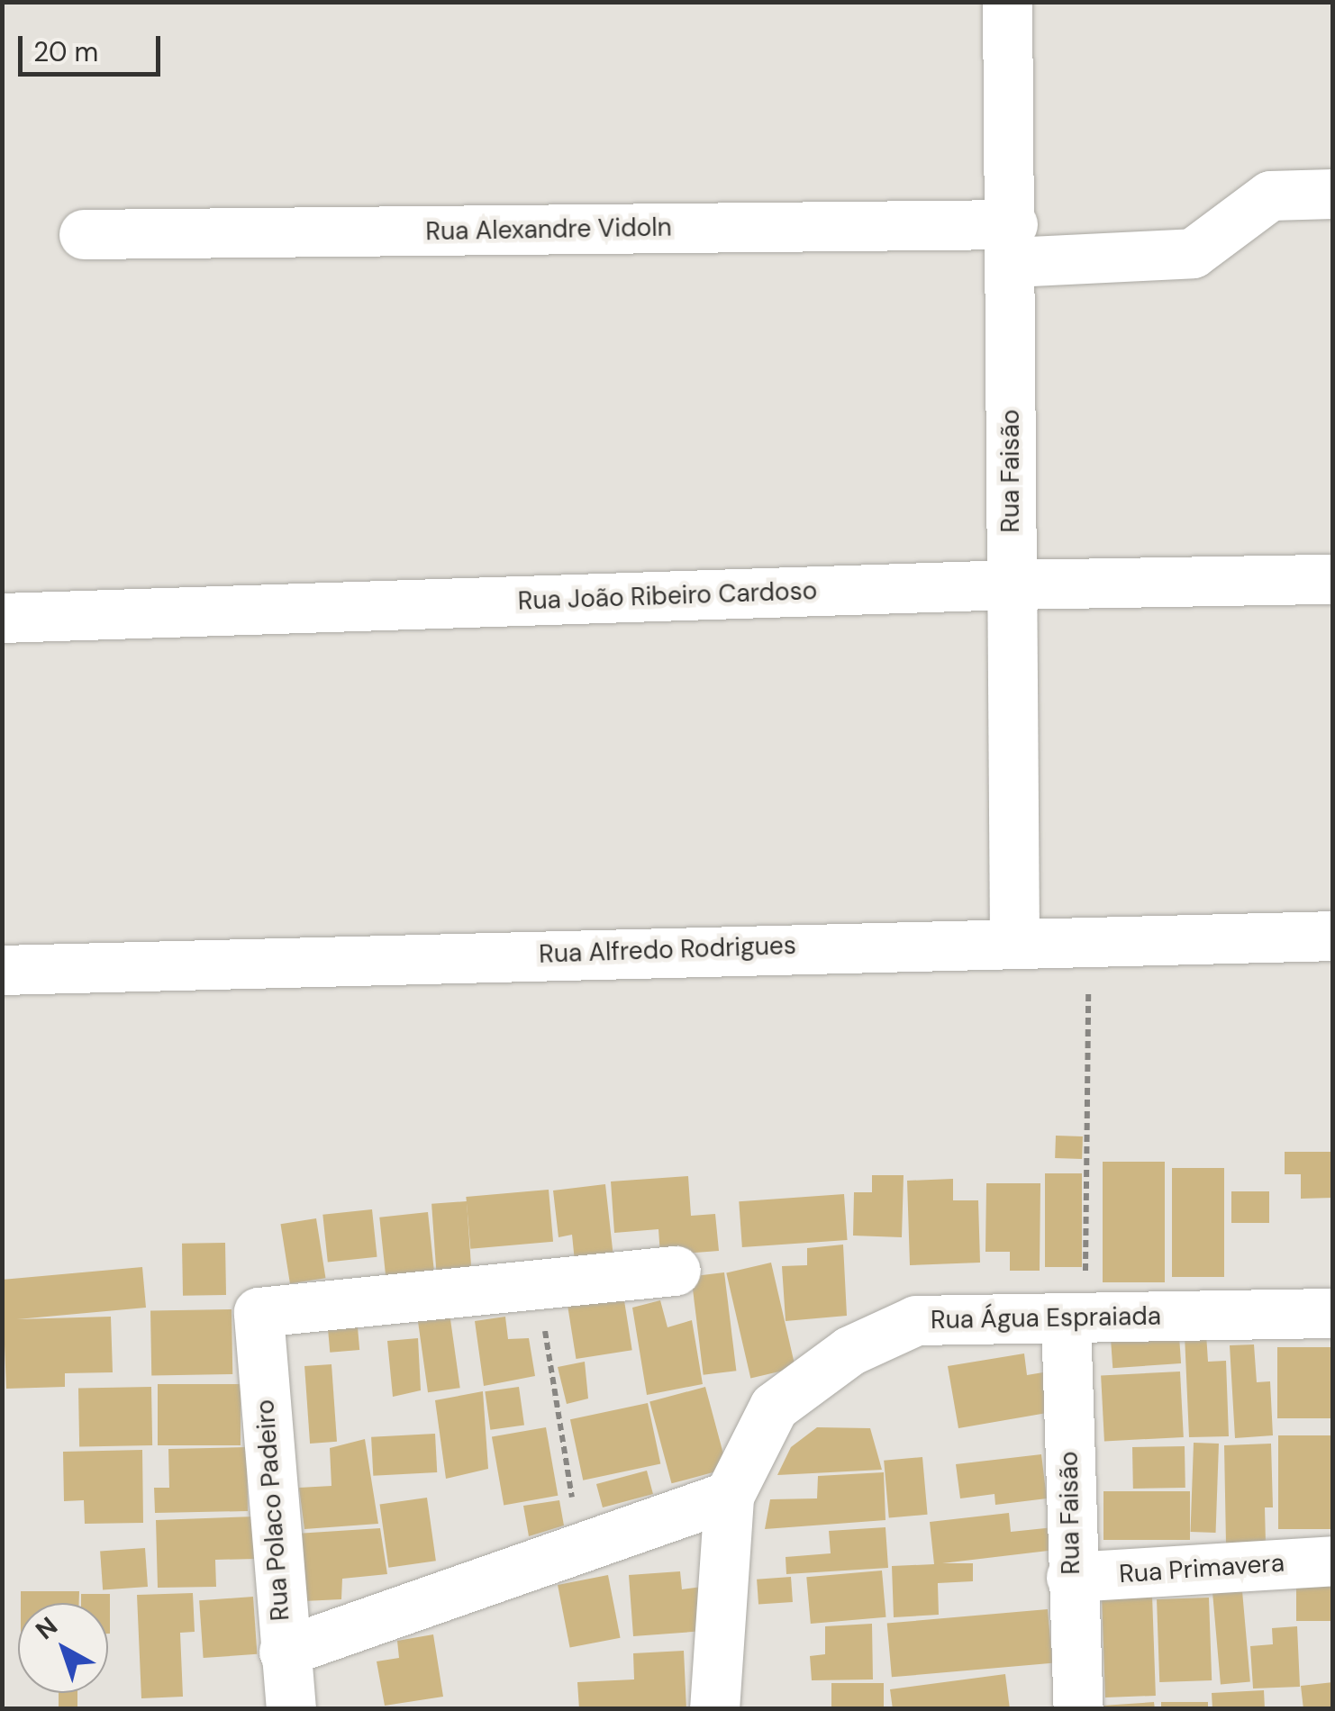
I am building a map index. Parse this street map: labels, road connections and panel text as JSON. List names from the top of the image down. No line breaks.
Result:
{"streets":{"street":["Rua Alexandre Vidoln","Rua Faisão","Rua João Ribeiro Cardoso","Rua Alfredo Rodrigues","Rua Água Espraiada","Rua Polaco Padeiro","Rua Primavera"]},"crossings":[["Rua Alexandre Vidoln","Rua Faisão"],["Rua Faisão","Rua João Ribeiro Cardoso"],["Rua Faisão","Rua Alfredo Rodrigues"],["Rua Faisão","Rua Água Espraiada"],["Rua Faisão","Rua Primavera"]],"scale_bar":"20 m","north":"top left"}
